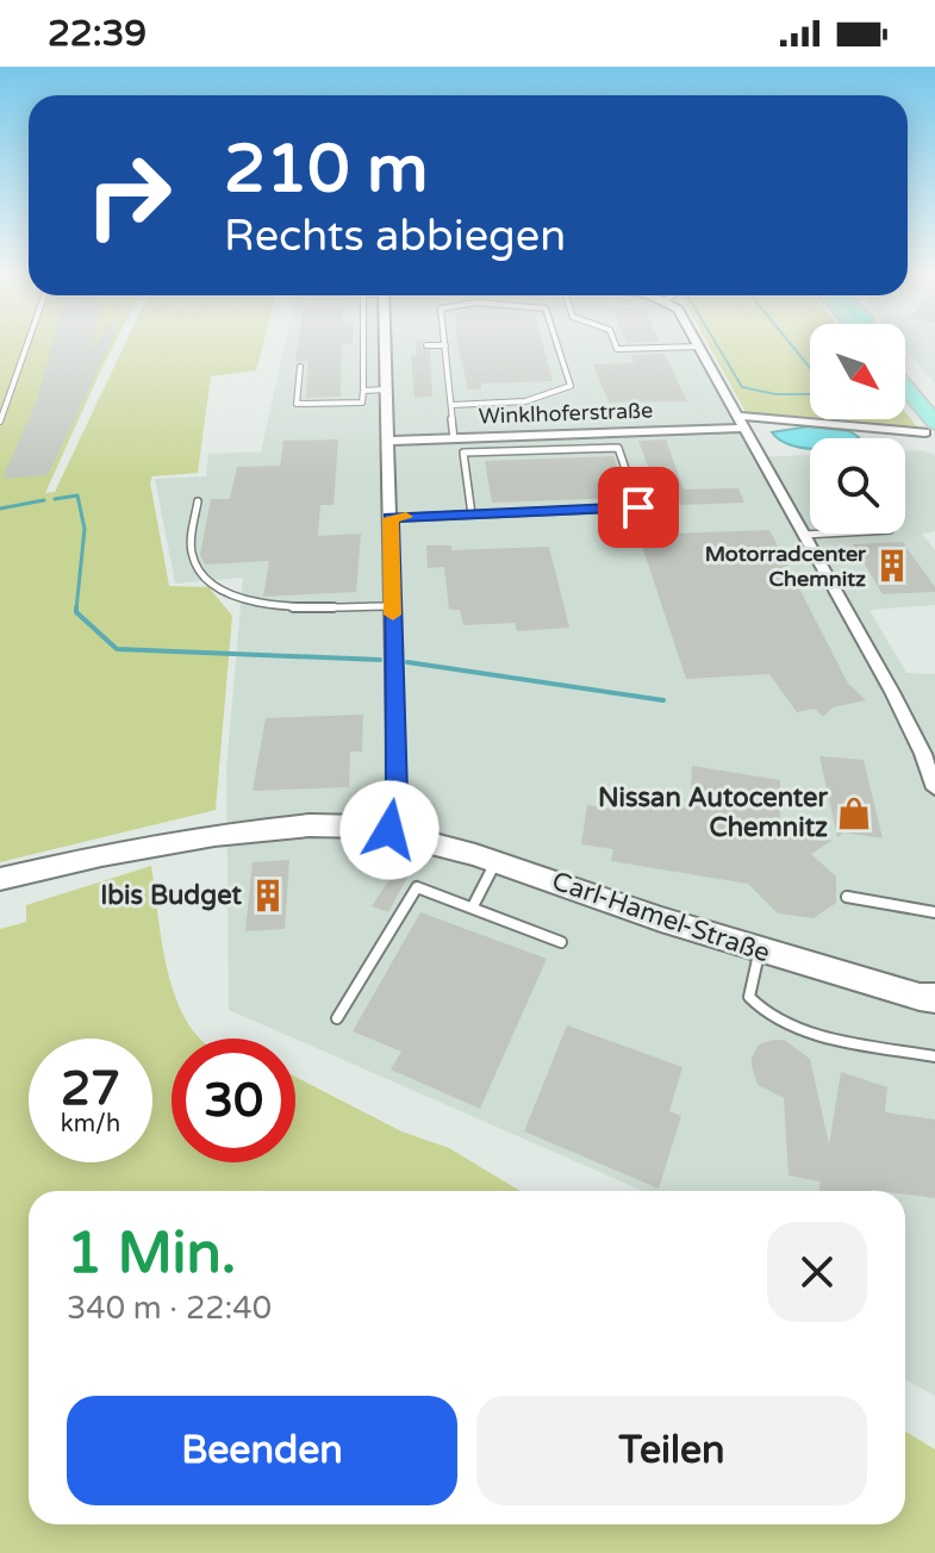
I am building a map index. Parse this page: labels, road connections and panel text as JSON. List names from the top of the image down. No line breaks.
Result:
{"streets":{"main road":["Carl-Hamel-Straße"],"street":["Winklhoferstraße"]},"places":{"building":["Motorradcenter Chemnitz","Ibis Budget"],"shop":["Nissan Autocenter Chemnitz"]},"north":"bottom right","page":{"status":"22:39","turn":["210 m","Rechts abbiegen"],"speed":"27 km/h","limit":"30","heading":["1 Min.","340 m · 22:40"],"buttons":["Beenden","Teilen"]}}
